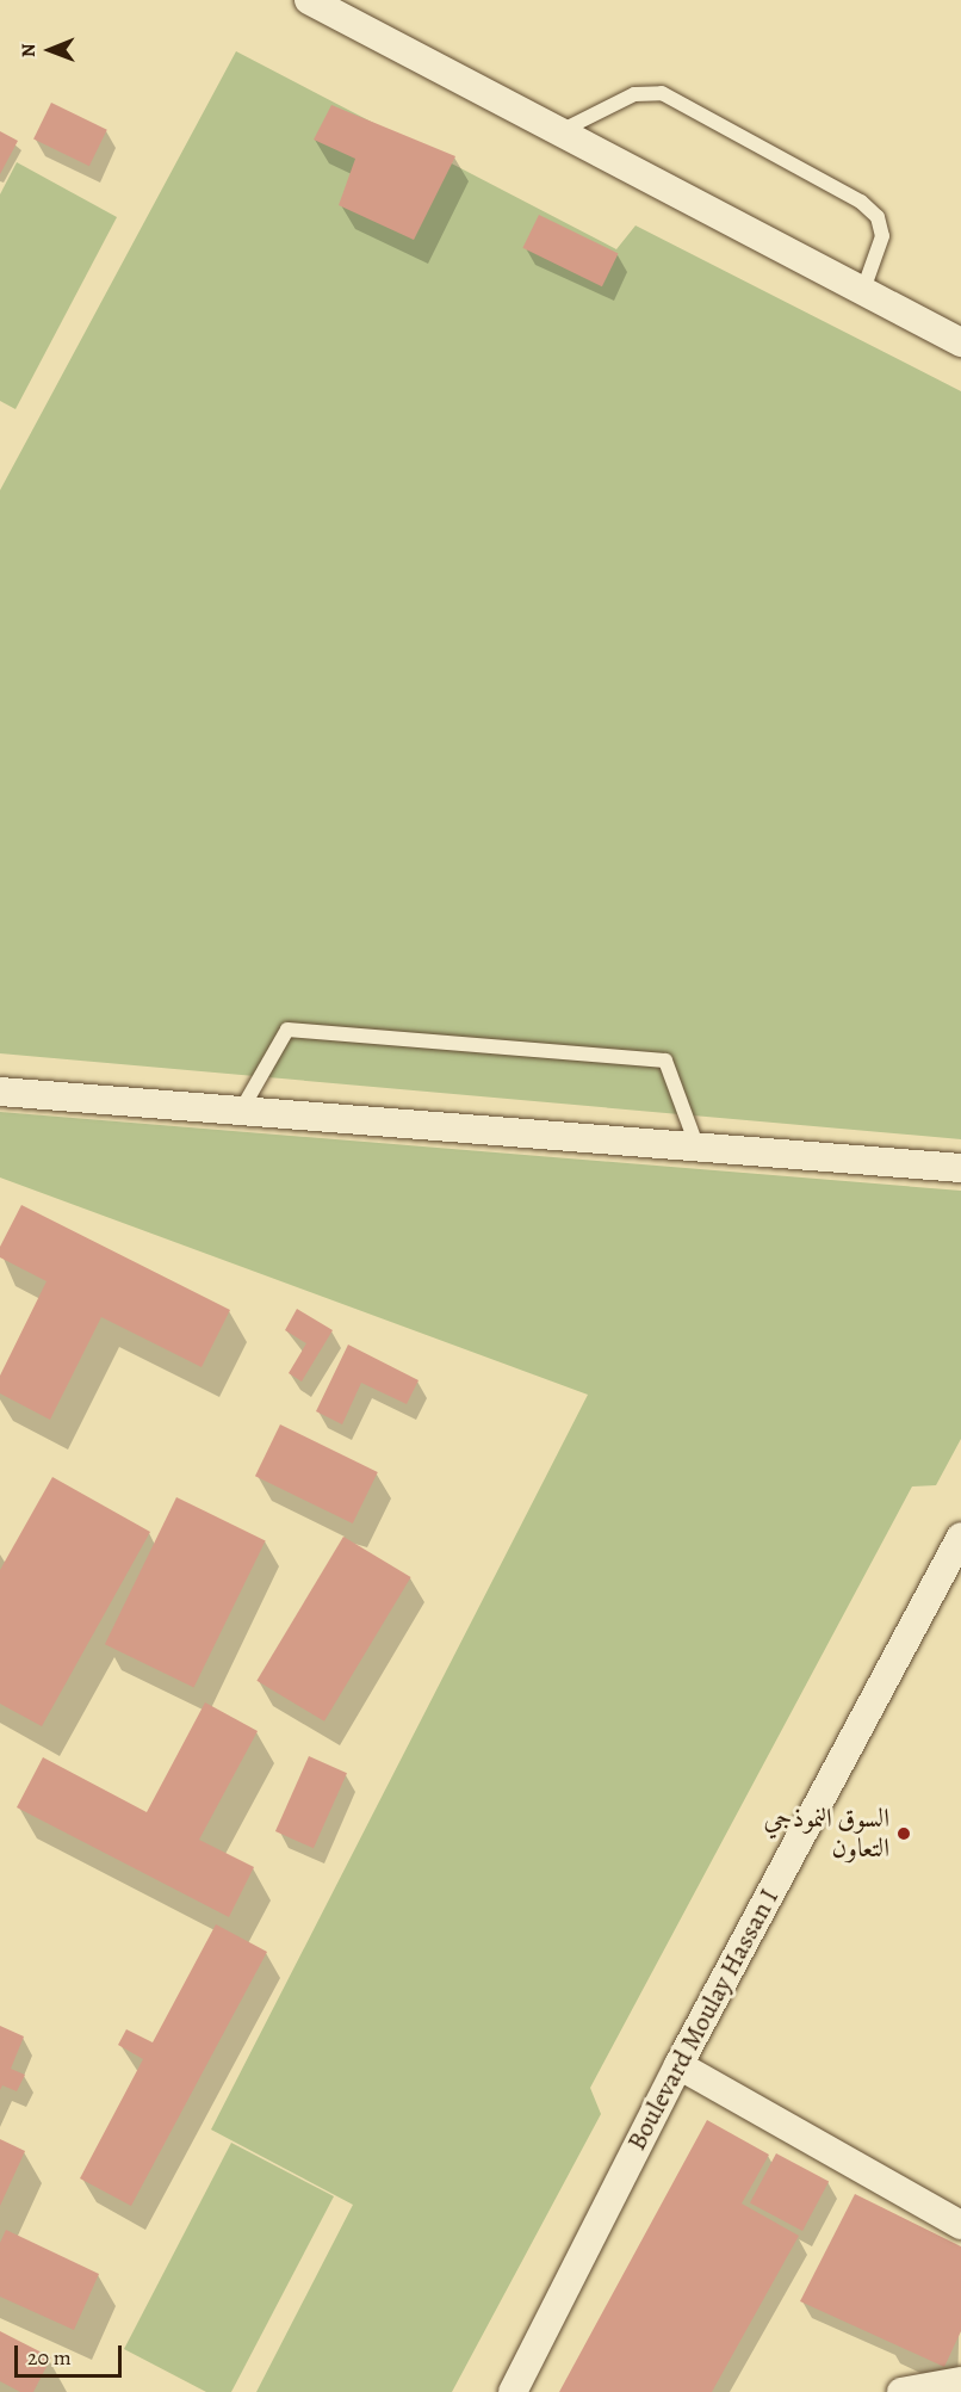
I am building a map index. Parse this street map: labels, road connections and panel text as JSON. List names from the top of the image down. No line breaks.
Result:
{"streets":{"street":["Boulevard Moulay Hassan I"]},"places":["السوق النموذجي التعاون"],"scale_bar":"20 m","north":"left"}
